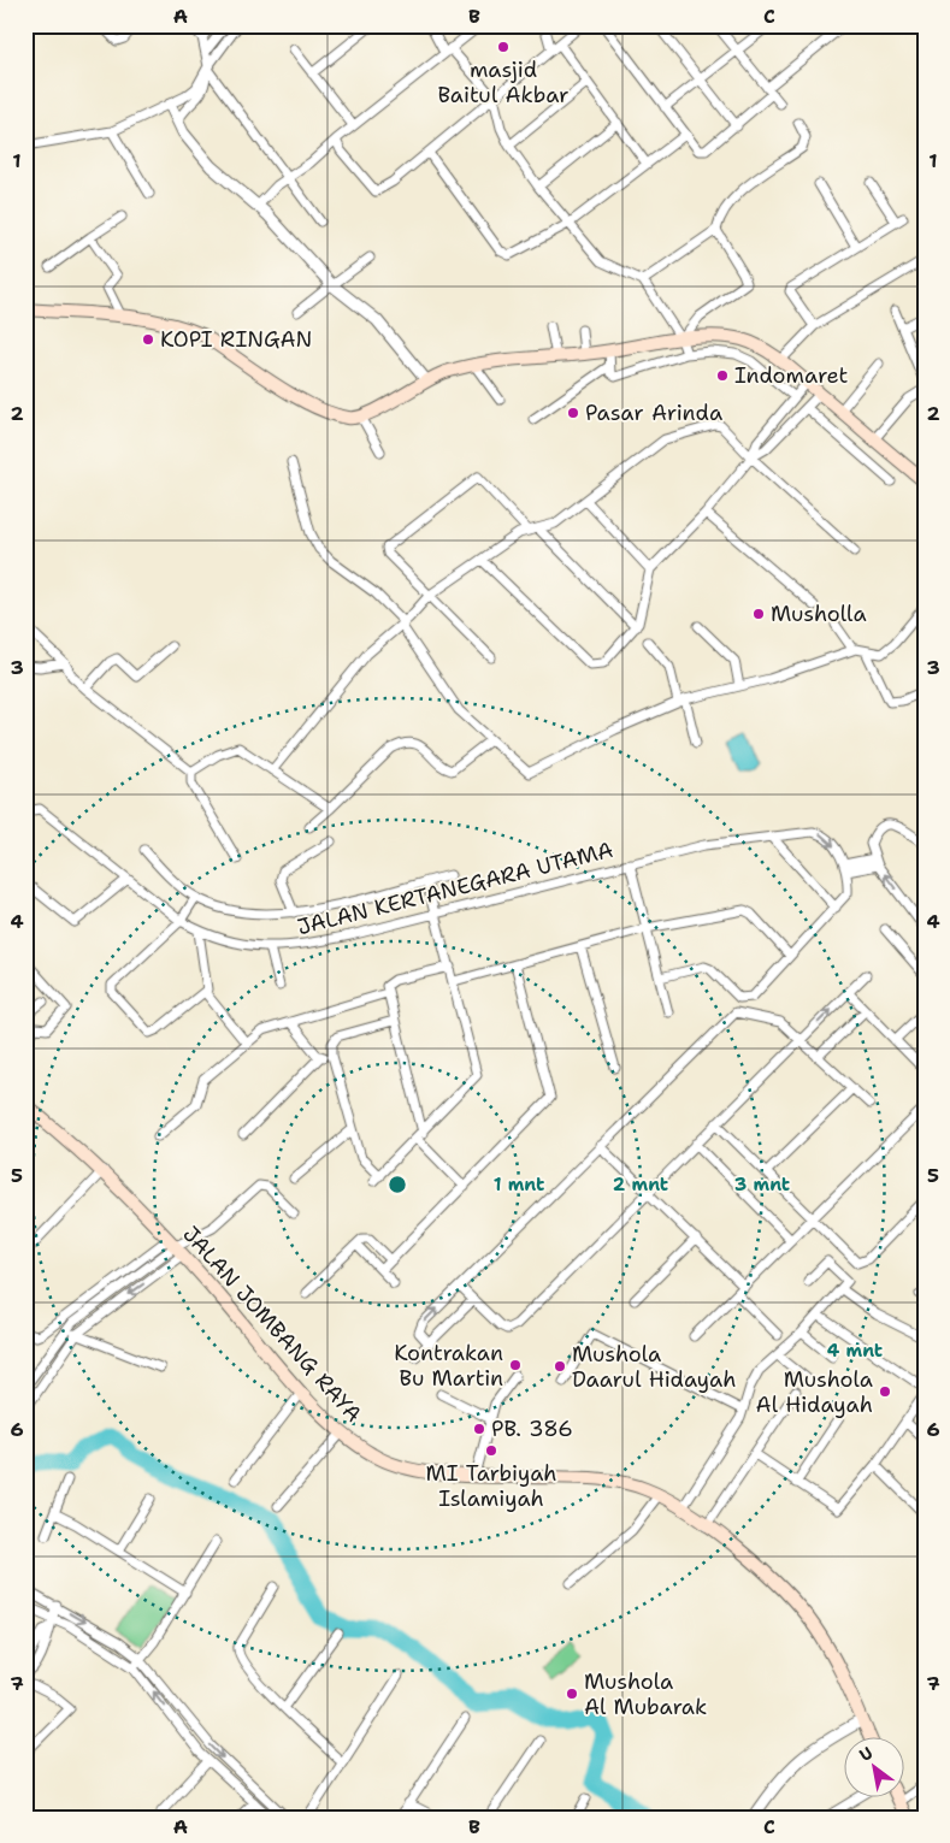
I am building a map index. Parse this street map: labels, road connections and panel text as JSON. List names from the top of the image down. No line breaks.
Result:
{"streets":{"main road":["JALAN JOMBANG RAYA"],"street":["JALAN KERTANEGARA UTAMA"]},"places":["masjid Baitul Akbar","KOPI RINGAN","Indomaret","Pasar Arinda","Musholla","Kontrakan Bu Martin","Mushola Daarul Hidayah","Mushola Al Hidayah","PB. 386","MI Tarbiyah Islamiyah","Mushola Al Mubarak"],"north":"top left","grid":{"columns":["A","B","C"],"rows":["1","2","3","4","5","6","7"]},"rings":["1 mnt","2 mnt","3 mnt","4 mnt"]}
